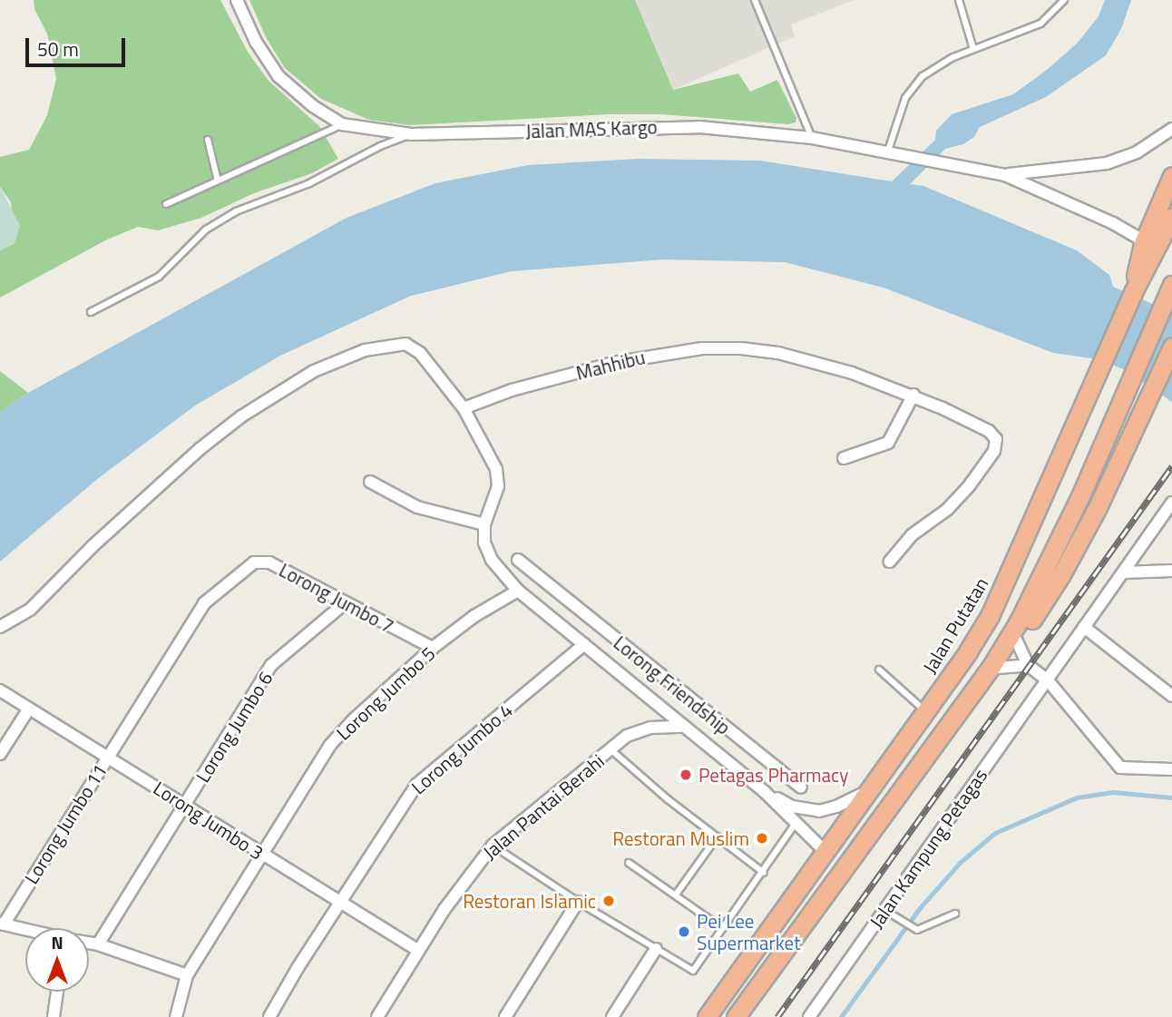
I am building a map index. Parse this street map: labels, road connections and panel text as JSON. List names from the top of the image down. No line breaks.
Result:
{"streets":{"highway":["Jalan Putatan"],"street":["Jalan MAS Kargo","Mahhibu","Lorong Jumbo 7","Lorong Friendship","Lorong Jumbo 5","Lorong Jumbo 6","Lorong Jumbo 4","Jalan Pantai Berahi","Lorong Jumbo 3","Lorong Jumbo 11","Jalan Kampung Petagas"]},"crossings":[["Lorong Jumbo 7","Lorong Jumbo 5"],["Lorong Jumbo 7","Lorong Jumbo 6"],["Lorong Jumbo 7","Lorong Jumbo 3"],["Lorong Jumbo 7","Lorong Jumbo 11"],["Lorong Jumbo 5","Lorong Jumbo 3"],["Lorong Jumbo 6","Lorong Jumbo 3"],["Lorong Jumbo 4","Lorong Jumbo 3"],["Jalan Pantai Berahi","Lorong Jumbo 3"],["Lorong Jumbo 3","Lorong Jumbo 11"]],"places":["Petagas Pharmacy","Restoran Muslim","Restoran Islamic","Pei Lee Supermarket"],"scale_bar":"50 m","north":"top"}
